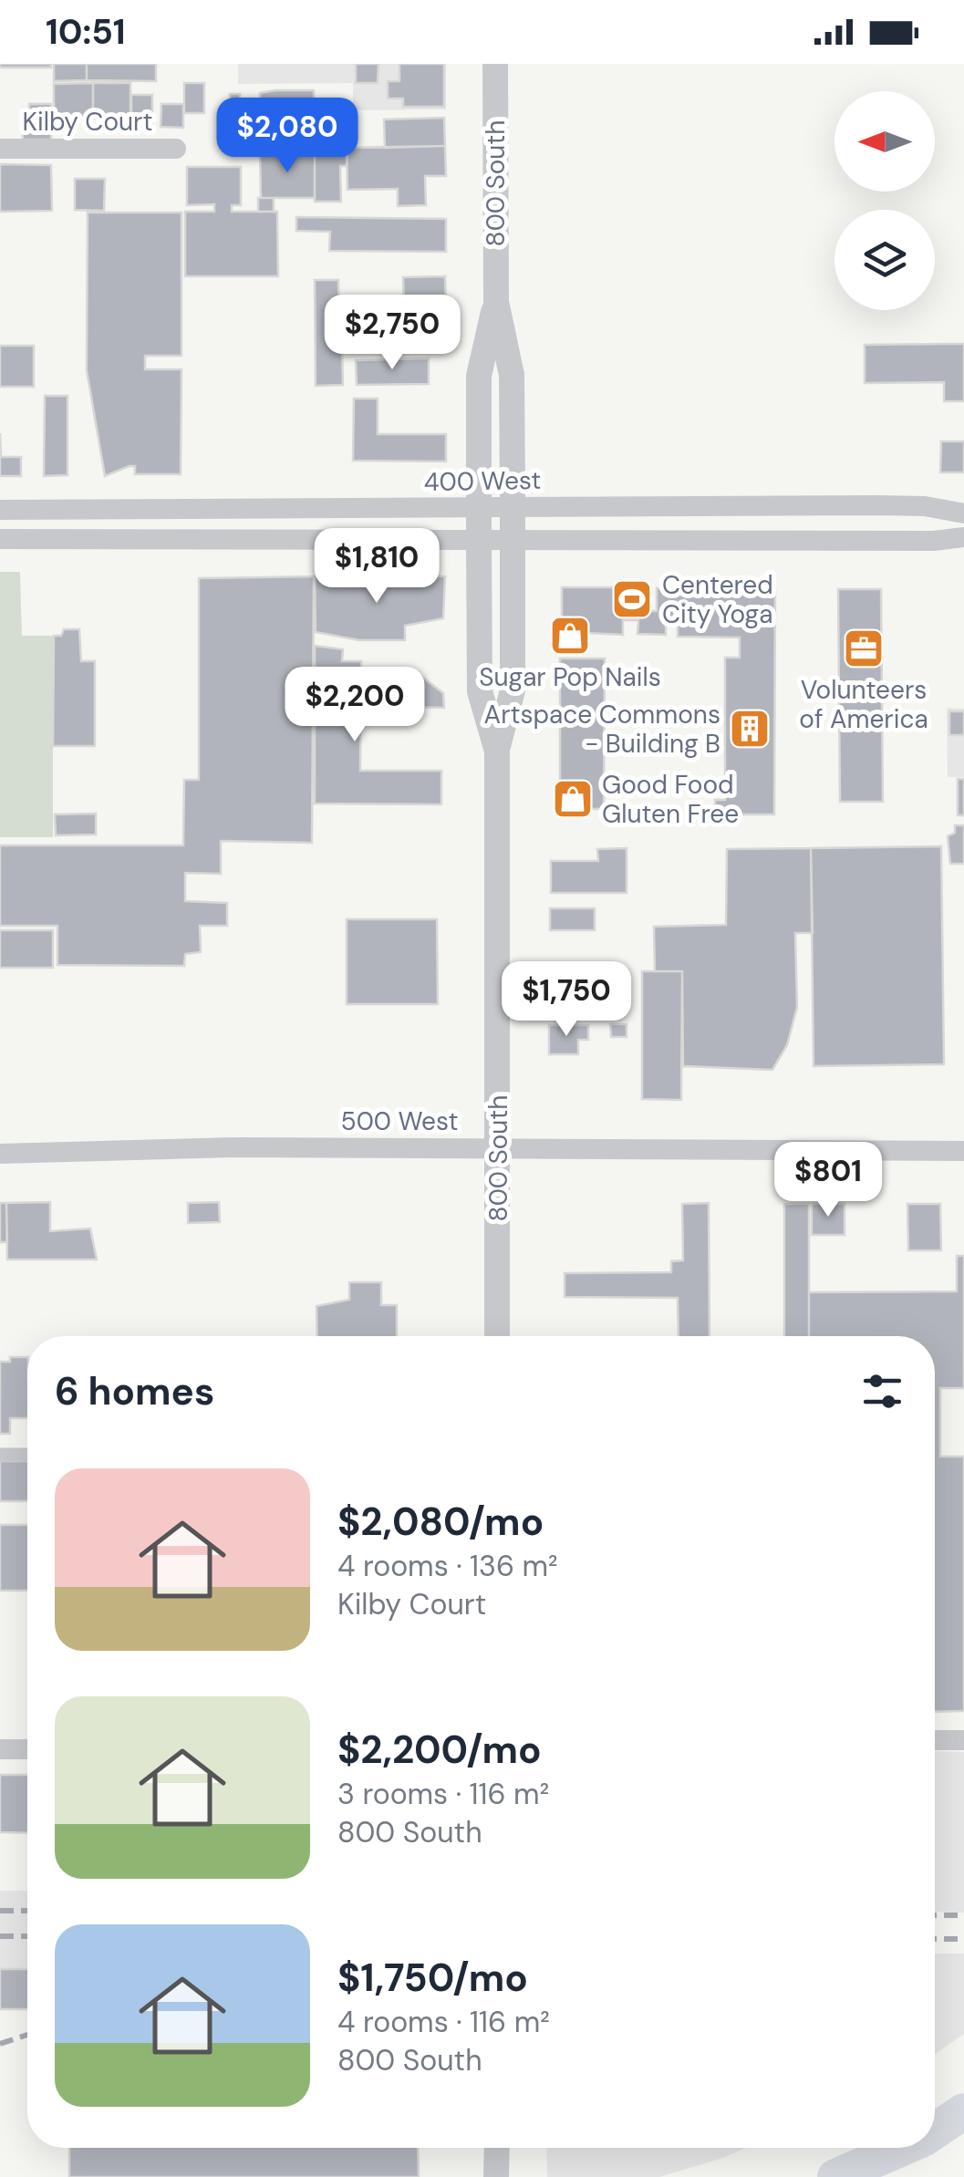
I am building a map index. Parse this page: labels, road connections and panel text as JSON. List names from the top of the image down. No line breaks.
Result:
{"streets":{"street":["Kilby Court","800 South","400 West","500 West"]},"crossings":[["800 South","400 West"],["800 South","500 West"]],"places":{"sports":["Centered City Yoga"],"shop":["Sugar Pop Nails","Good Food Gluten Free"],"office":["Volunteers of America"],"building":["Artspace Commons - Building B"]},"north":"left","page":{"status":"10:51","price":["$2,080","$2,750","$1,810","$2,200","$1,750","$801"],"heading":"6 homes","list":[{"name":"$2,080/mo","note":"4 rooms · 136 m² · Kilby Court"},{"name":"$2,200/mo","note":"3 rooms · 116 m² · 800 South"},{"name":"$1,750/mo","note":"4 rooms · 116 m² · 800 South"}]}}
